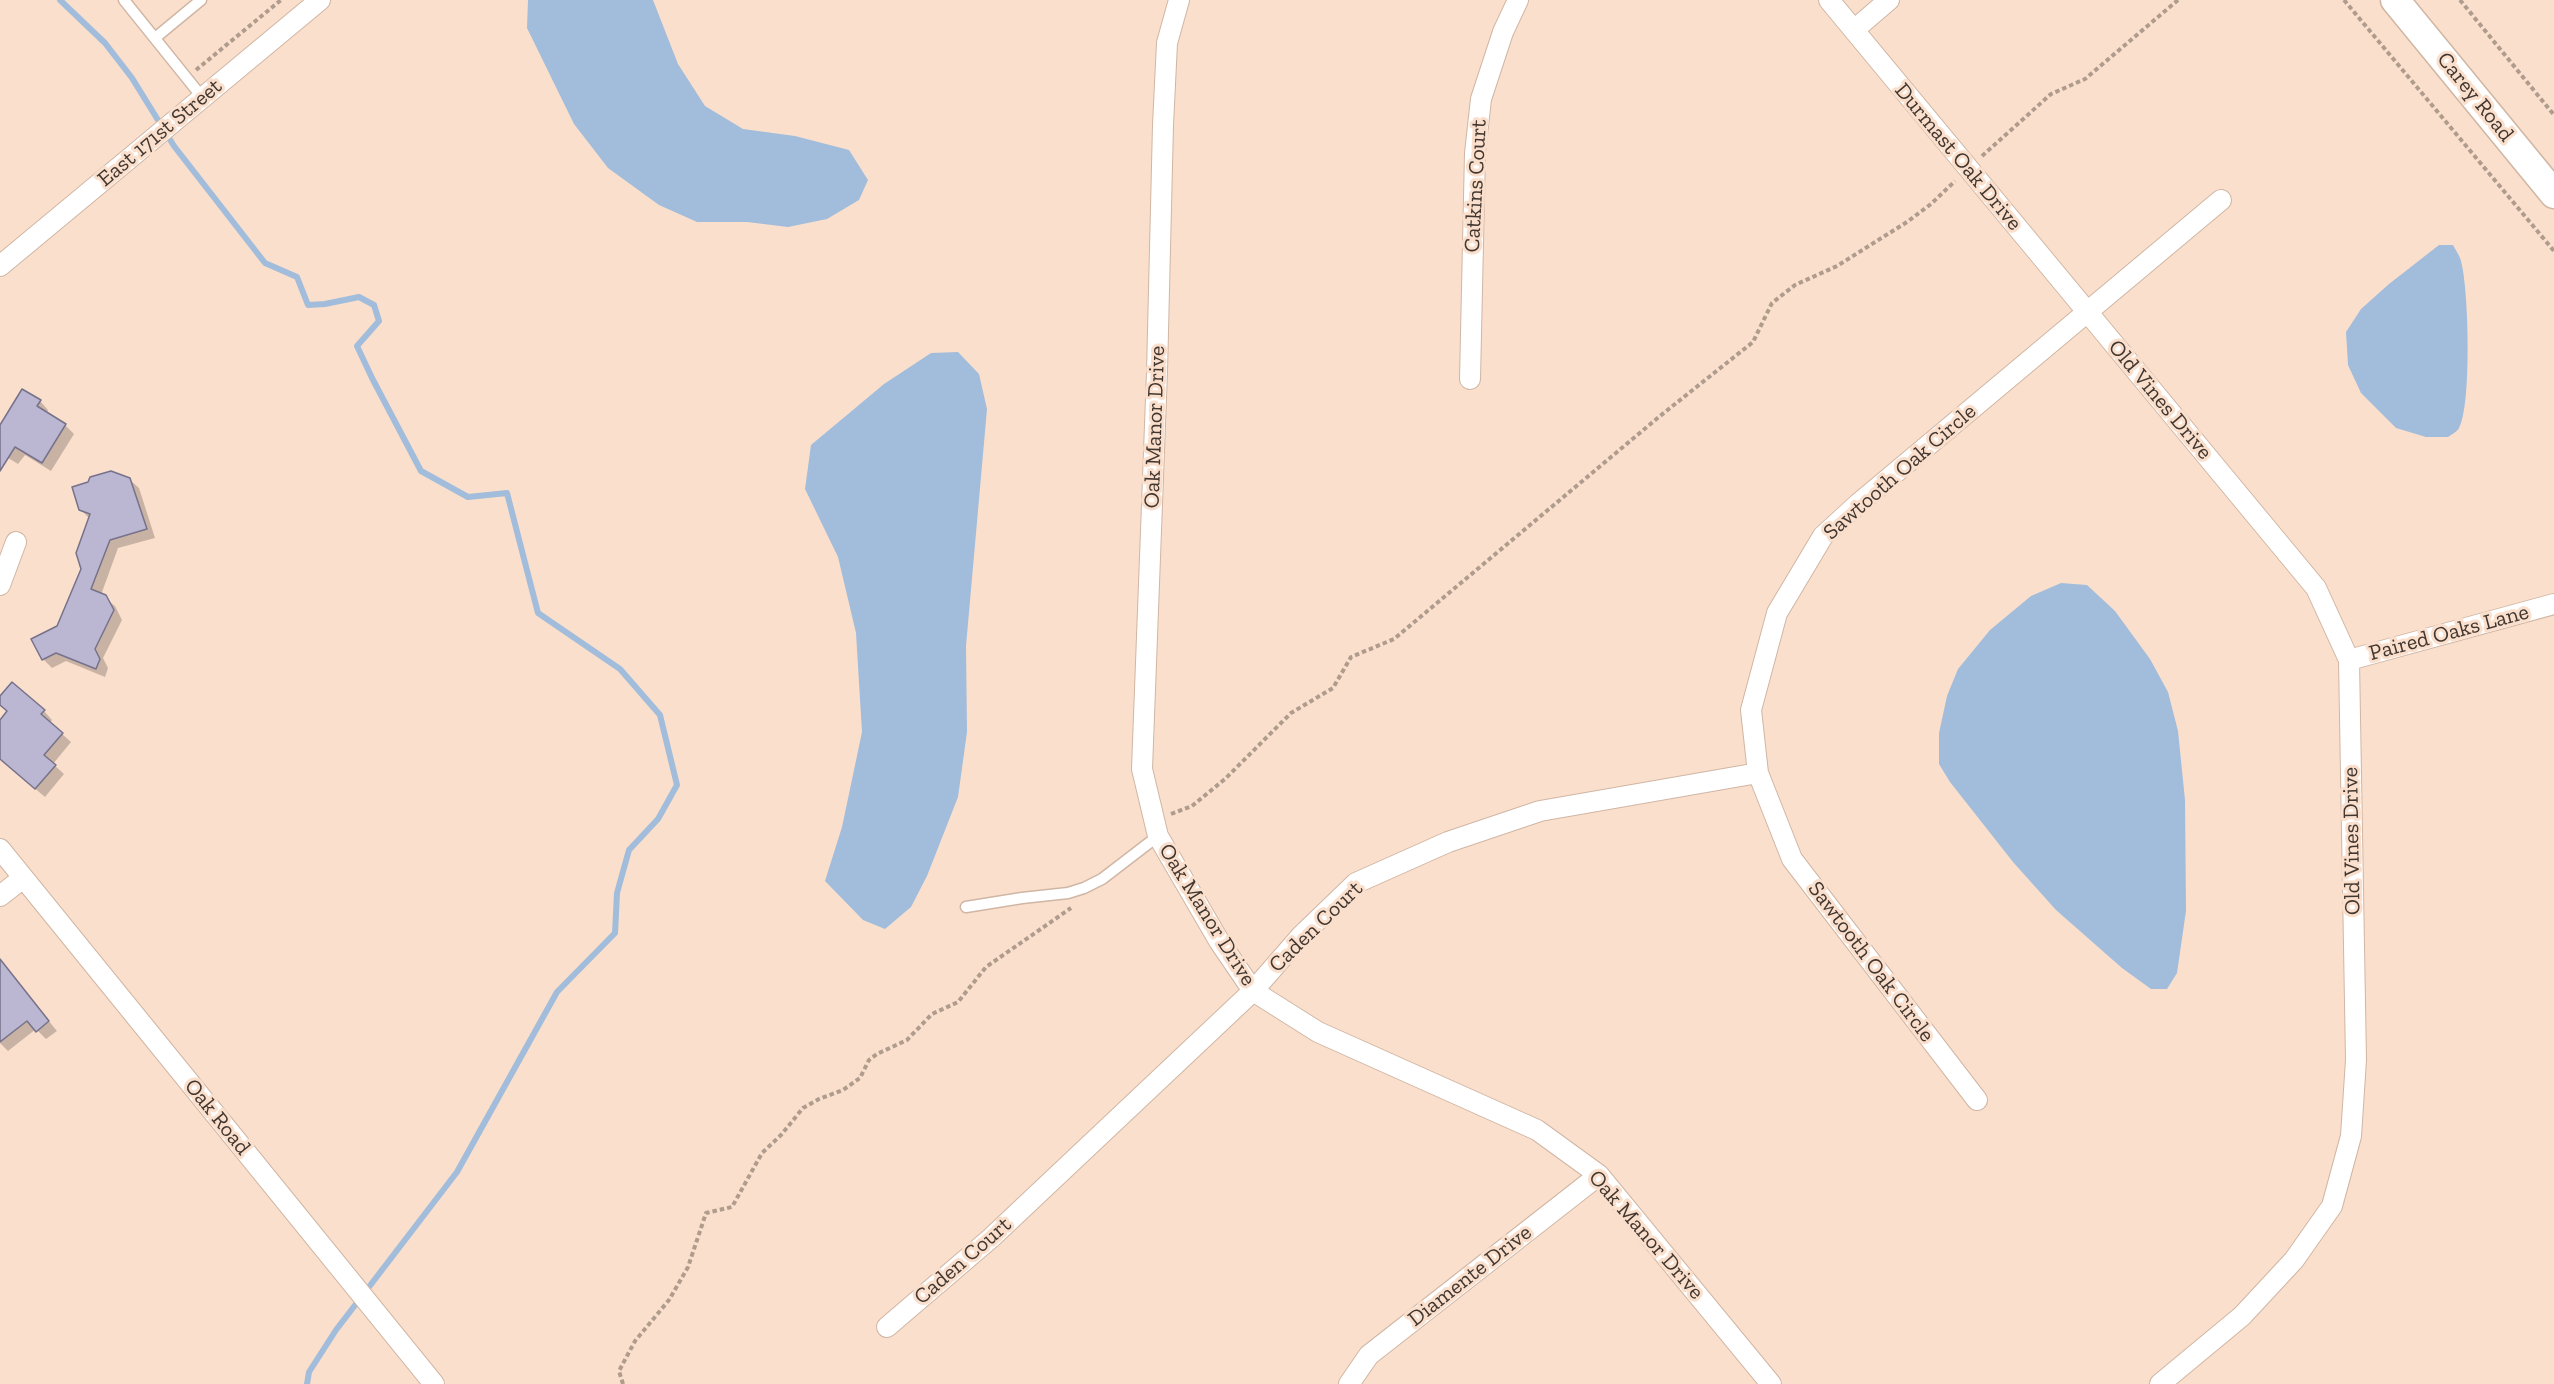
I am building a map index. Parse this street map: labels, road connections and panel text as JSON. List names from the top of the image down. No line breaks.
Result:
{"streets":{"street":["Carey Road","East 171st Street","Durmast Oak Drive","Catkins Court","Old Vines Drive","Oak Manor Drive","Sawtooth Oak Circle","Paired Oaks Lane","Caden Court","Oak Road","Diamente Drive"]},"crossings":[["Durmast Oak Drive","Old Vines Drive"],["Durmast Oak Drive","Sawtooth Oak Circle"],["Old Vines Drive","Sawtooth Oak Circle"],["Old Vines Drive","Paired Oaks Lane"],["Oak Manor Drive","Caden Court"],["Oak Manor Drive","Diamente Drive"],["Sawtooth Oak Circle","Caden Court"]]}
